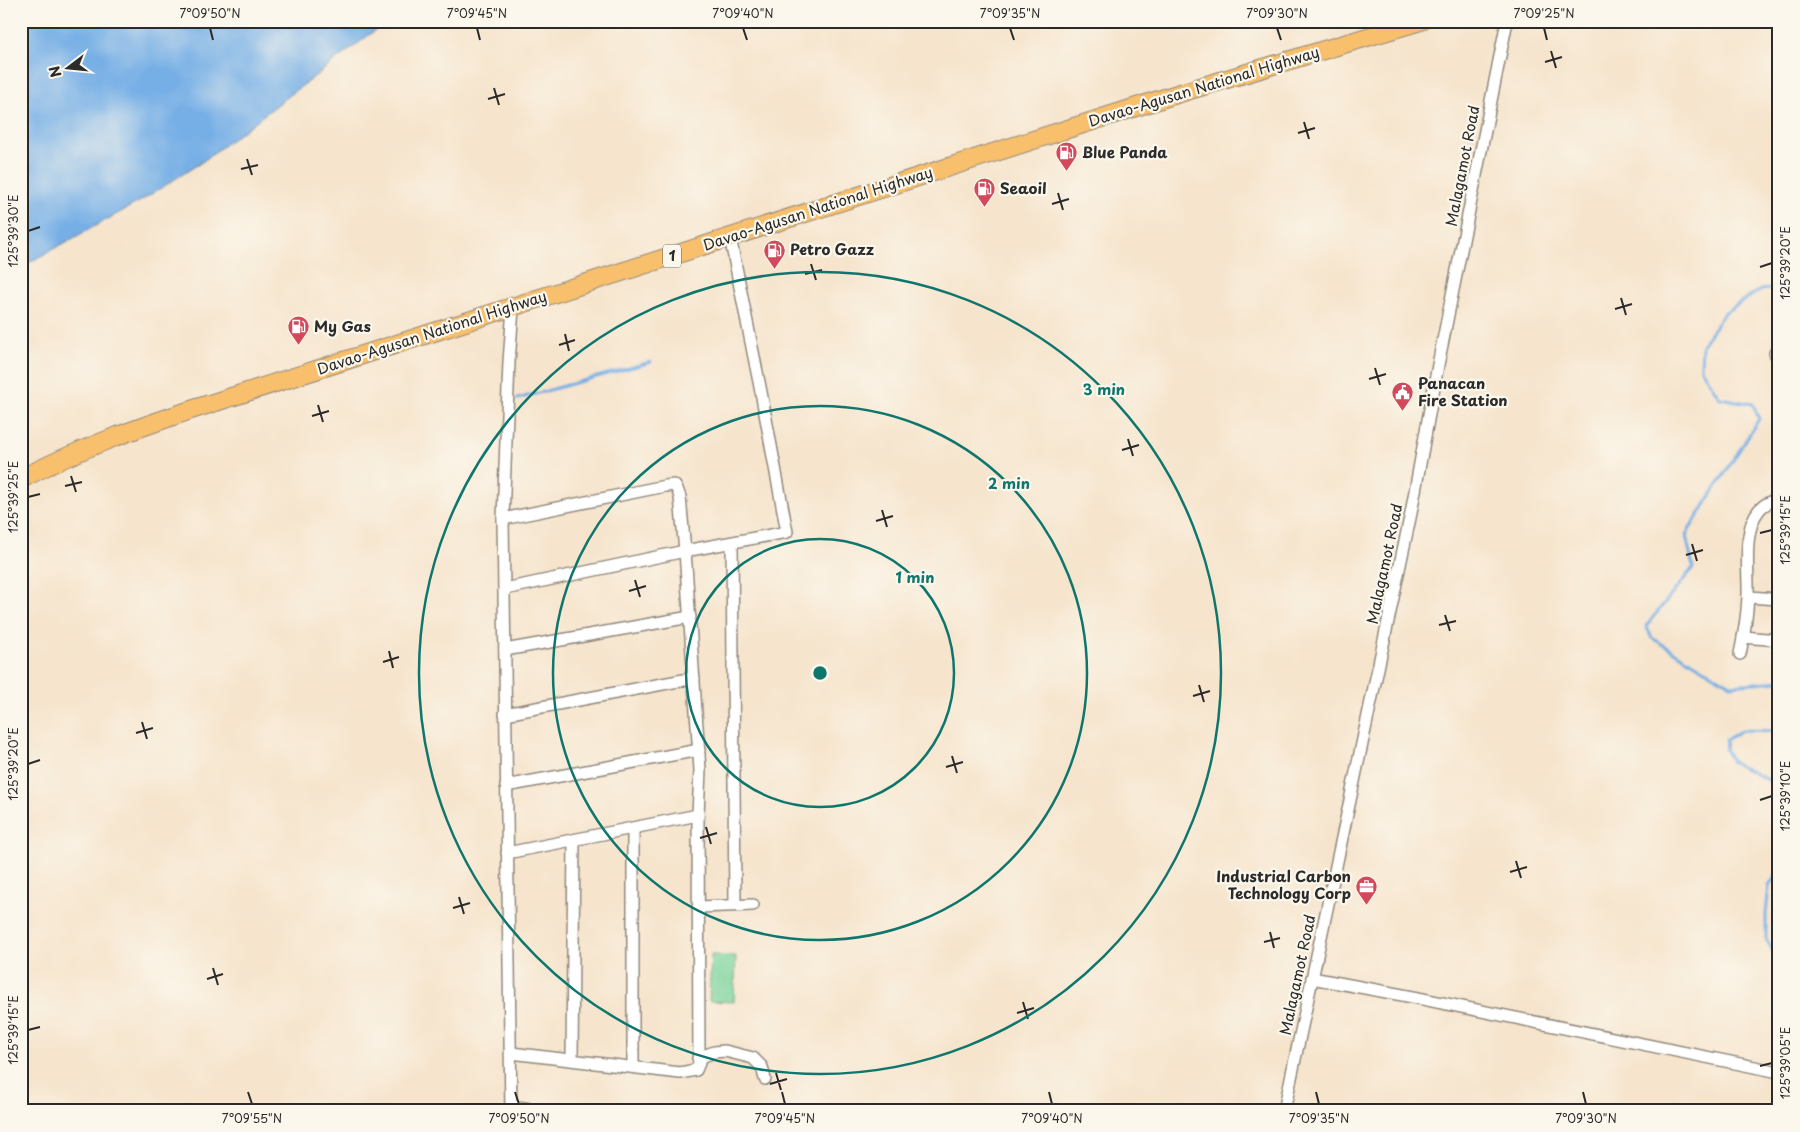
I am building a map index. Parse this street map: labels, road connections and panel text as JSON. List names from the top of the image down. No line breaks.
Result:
{"streets":{"highway":["Davao-Agusan National Highway","1"],"street":["Malagamot Road"]},"places":{"fuel station":["Blue Panda","Seaoil","Petro Gazz","My Gas"],"public building":["Panacan Fire Station"],"office":["Industrial Carbon Technology Corp"]},"north":"left","coordinates":["7°09'50\"N","7°09'45\"N","7°09'40\"N","7°09'35\"N","7°09'30\"N","7°09'25\"N","125°39'30\"E","125°39'20\"E","125°39'25\"E","125°39'15\"E","125°39'10\"E","125°39'05\"E","7°09'55\"N"],"rings":["3 min","2 min","1 min"]}
